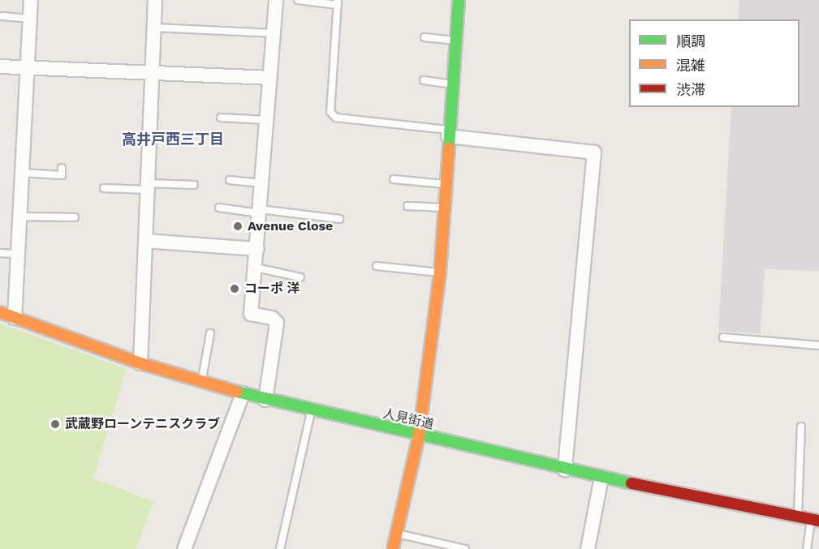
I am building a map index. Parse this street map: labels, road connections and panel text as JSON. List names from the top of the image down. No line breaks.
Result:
{"streets":{"main road":["人見街道"]},"districts":["高井戸西三丁目"],"places":["Avenue Close","コーポ 洋","武蔵野ローンテニスクラブ"],"legend":["順調","混雑","渋滞"]}
